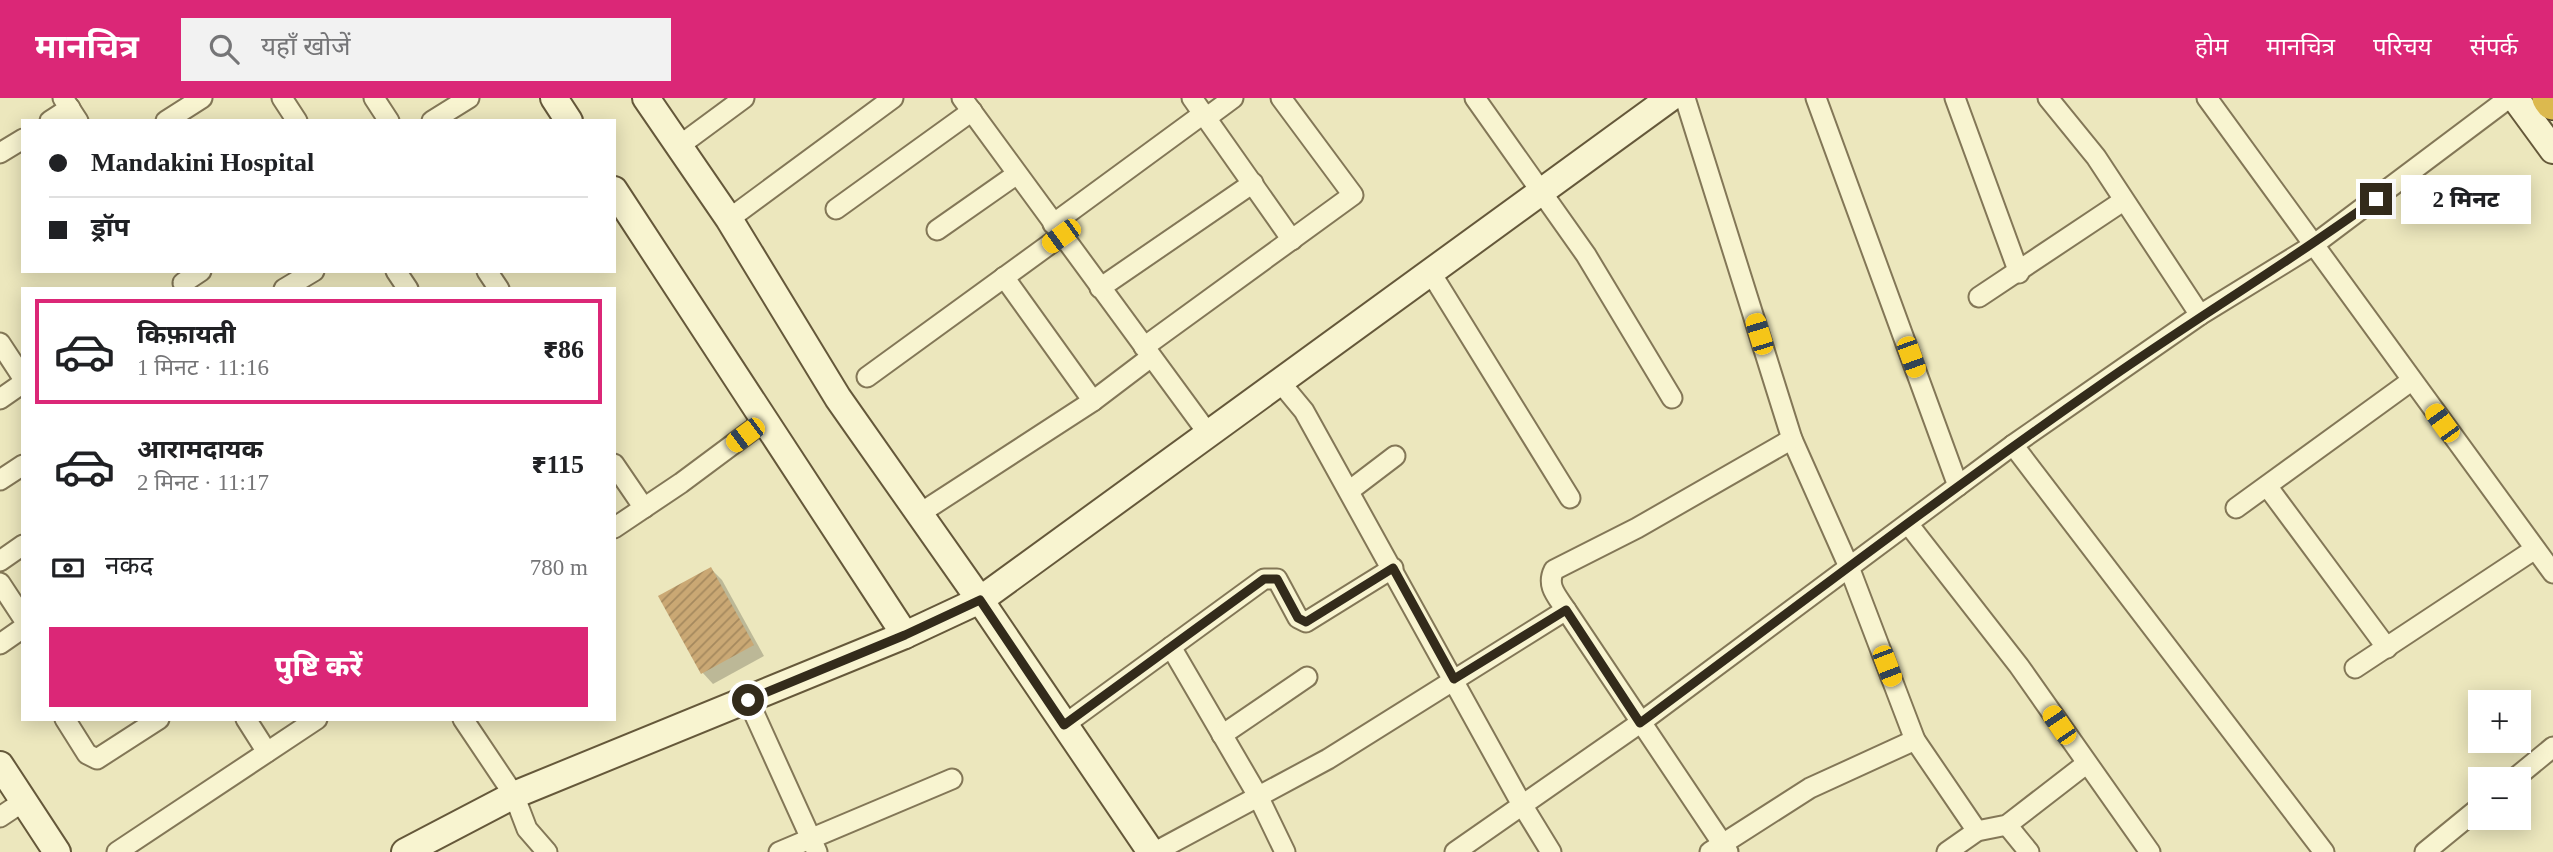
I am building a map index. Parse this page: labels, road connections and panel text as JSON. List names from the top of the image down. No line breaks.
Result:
{"page":{"header":"मानचित्र","search":"यहाँ खोजें","nav":["होम","मानचित्र","परिचय","संपर्क"],"banner":["Mandakini Hospital","ड्रॉप"],"bubble":"2 मिनट","list":[{"name":"किफ़ायती","note":"1 मिनट · 11:16","value":"₹86"},{"name":"आरामदायक","note":"2 मिनट · 11:17","value":"₹115"}],"pay":["नकद","780 m"],"buttons":"पुष्टि करें","map_buttons":["+","−"]}}
